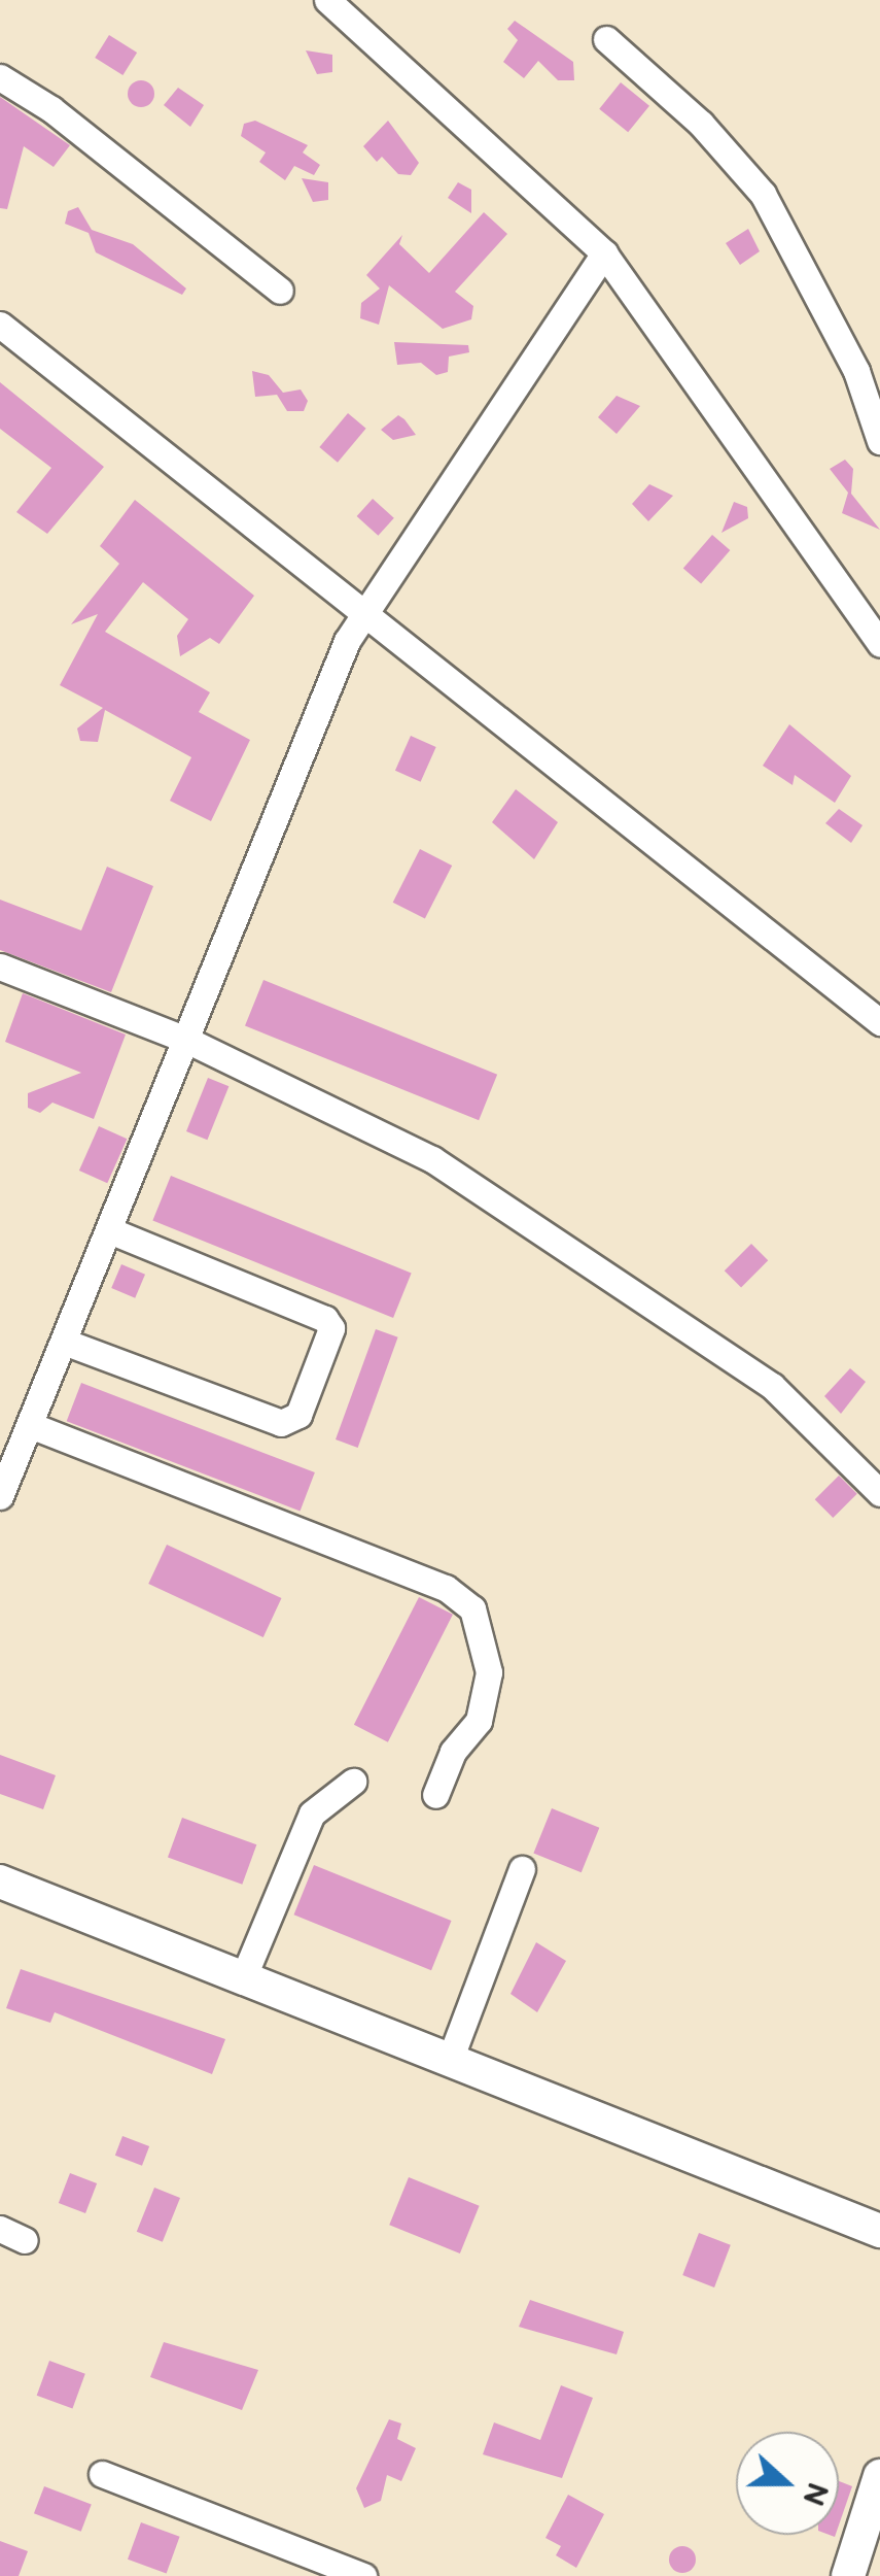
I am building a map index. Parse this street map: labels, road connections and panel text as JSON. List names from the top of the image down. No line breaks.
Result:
{"north":"right"}
